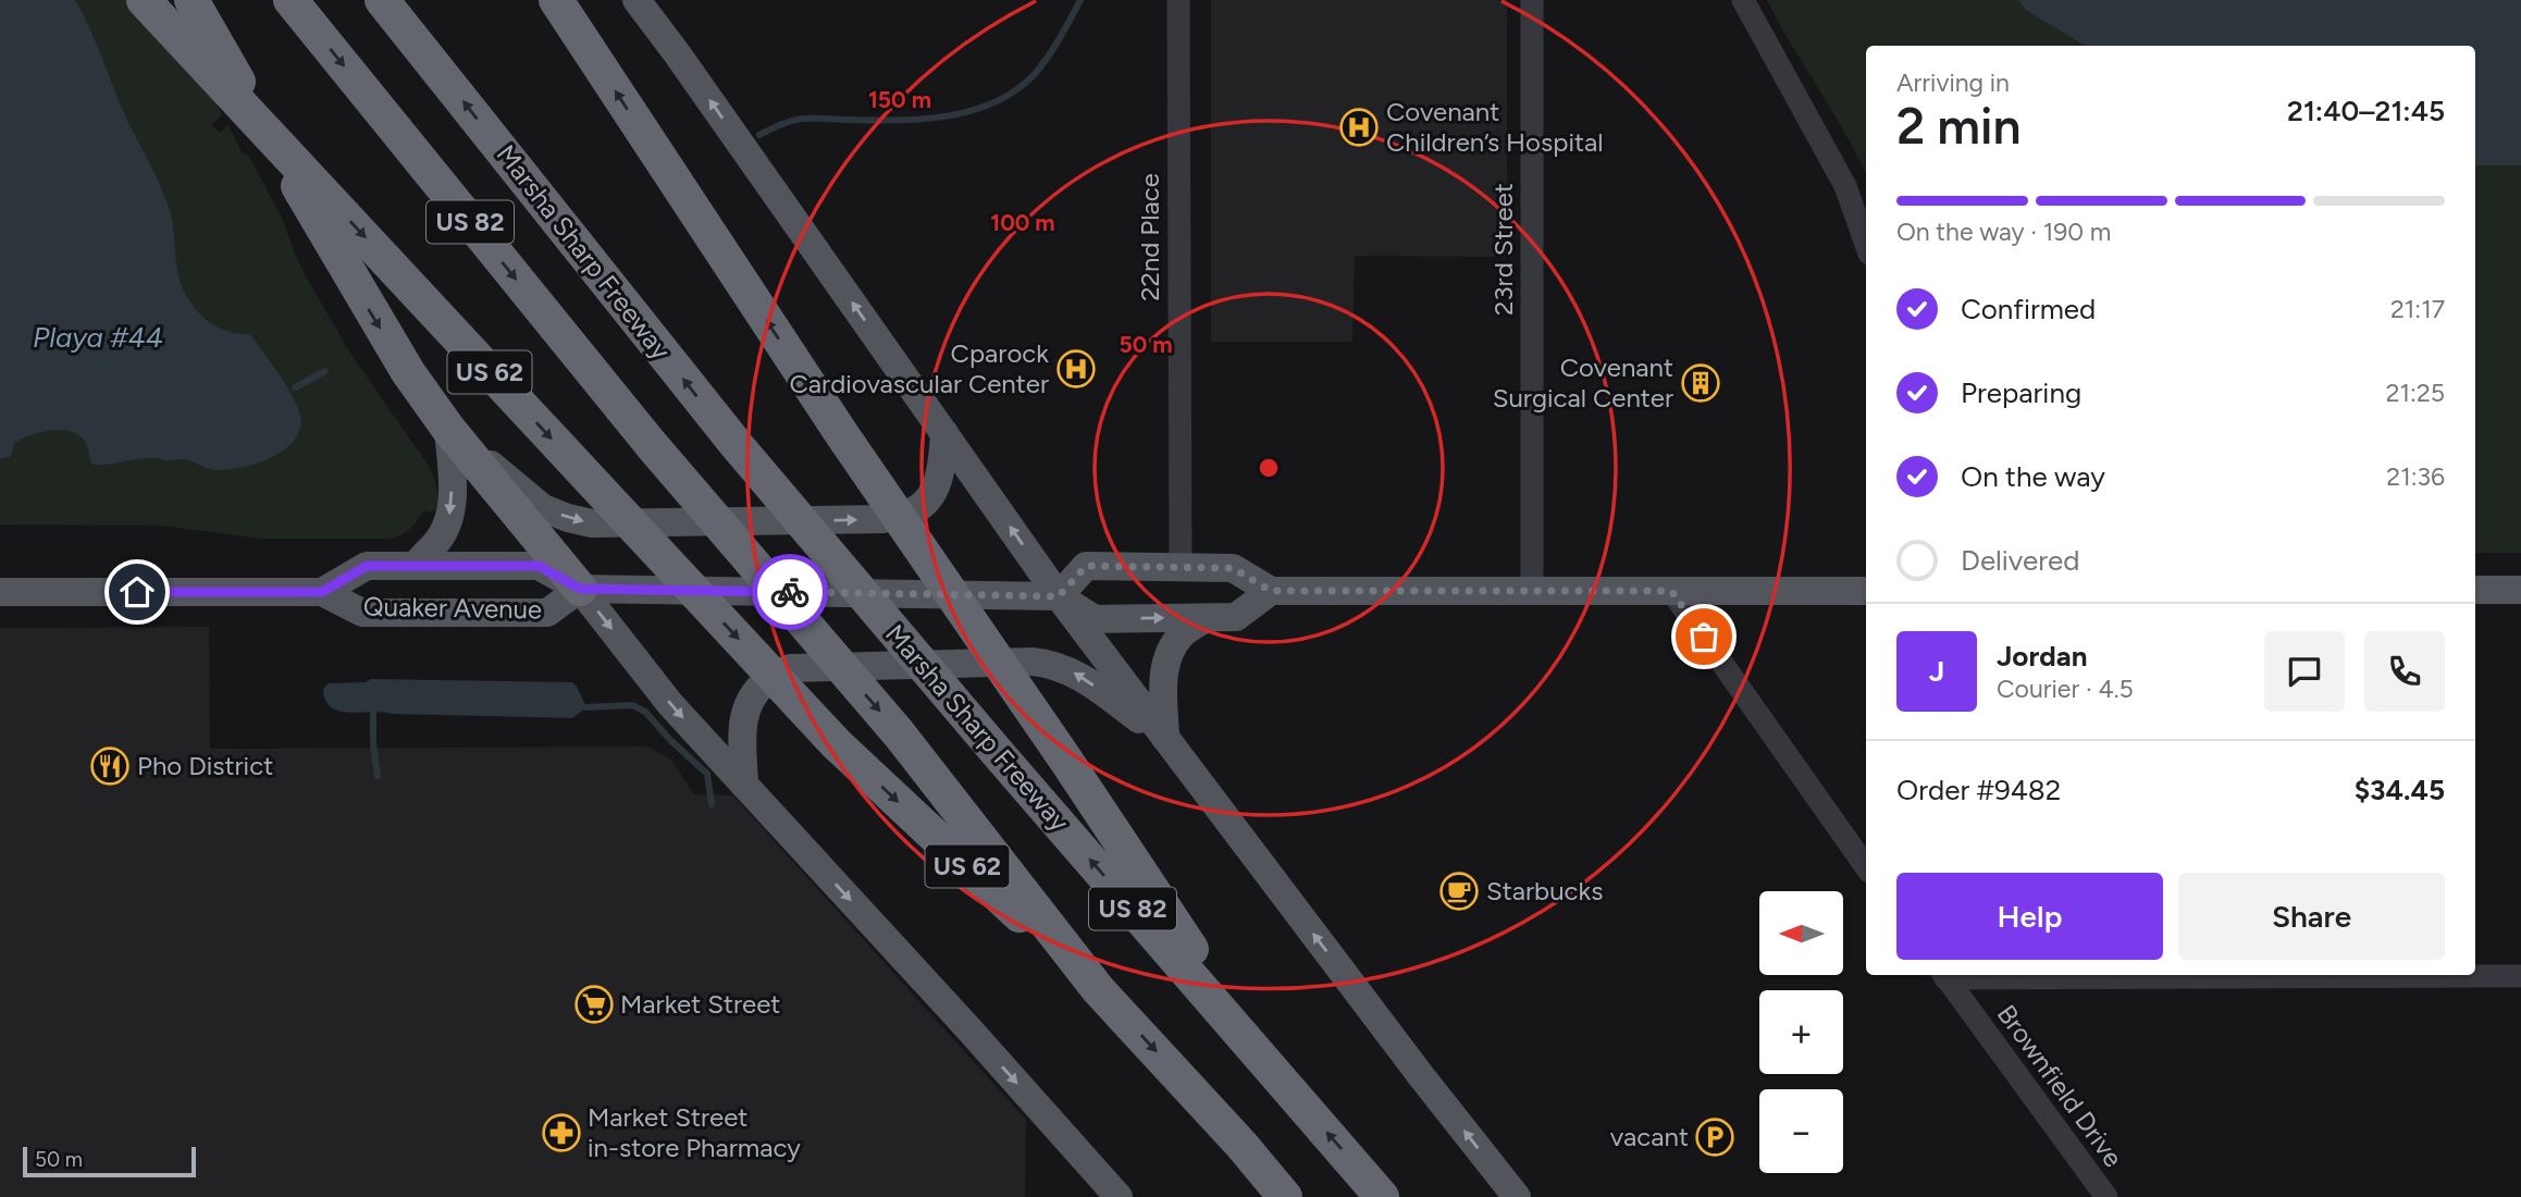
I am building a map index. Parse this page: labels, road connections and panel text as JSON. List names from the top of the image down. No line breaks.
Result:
{"streets":{"highway":["US 82","Marsha Sharp Freeway","US 62"],"main road":["Quaker Avenue"],"street":["22nd Place","23rd Street","Brownfield Drive"]},"crossings":[["US 82","US 62"]],"water":["Playa #44"],"places":{"hospital":["Covenant Children’s Hospital","Cparock Cardiovascular Center"],"building":["Covenant Surgical Center"],"restaurant":["Pho District"],"cafe":["Starbucks"],"supermarket":["Market Street"],"pharmacy":["Market Street in-store Pharmacy"],"parking":["vacant"]},"scale_bar":"50 m","north":"left","page":{"heading":["2 min","Arriving in","21:40–21:45"],"panel":["Jordan","Courier · 4.5","Order #9482","$34.45"],"bar":"On the way · 190 m","list":[["Confirmed","21:17"],["Preparing","21:25"],["On the way","21:36"],"Delivered"],"round":"J","buttons":["Help","Share"],"map_buttons":["+","−"],"scale":"50 m"},"rings":["150 m","100 m","50 m"]}
